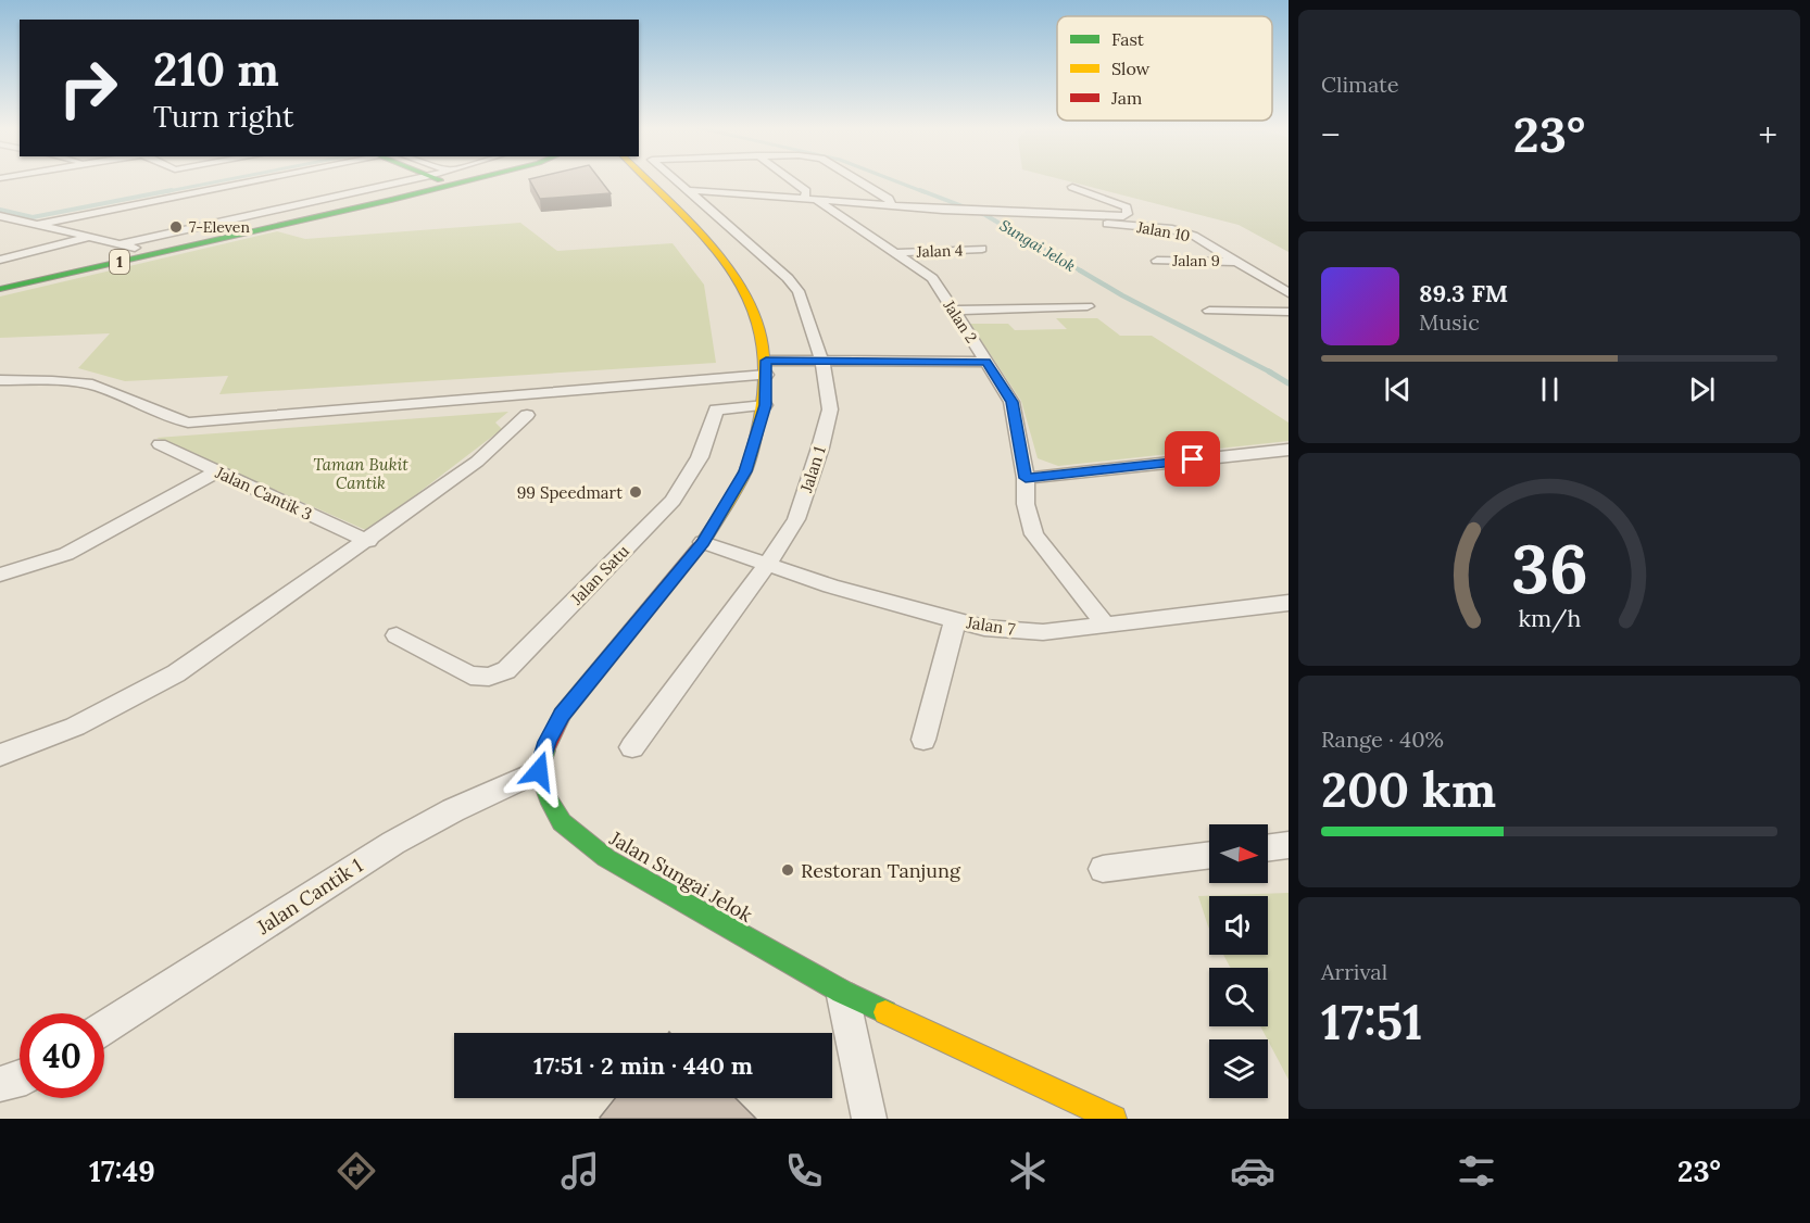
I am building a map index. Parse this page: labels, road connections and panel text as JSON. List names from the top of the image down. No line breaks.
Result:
{"streets":{"main road":["1","Jalan Sungai Jelok"],"street":["Jalan 10","Jalan 4","Jalan 9","Jalan 2","Jalan 1","Jalan Cantik 3","Jalan Satu","Jalan 7","Jalan Cantik 1"]},"crossings":[["Jalan 10","Jalan 9"],["Jalan 4","Jalan 2"],["Jalan 2","Jalan 7"],["Jalan 1","Jalan 7"],["Jalan Sungai Jelok","Jalan Cantik 1"]],"water":["Sungai Jelok"],"parks":["Taman Bukit Cantik"],"places":["7-Eleven","99 Speedmart","Restoran Tanjung"],"legend":["Fast","Slow","Jam"],"north":"right","page":{"tile":["Climate",["Range · 40%","200 km"],["Arrival","17:51"]],"turn":["210 m","Turn right"],"heat":["−","23°","+"],"song":["89.3 FM","Music"],"limit":"40","trip":"17:51 · 2 min · 440 m","tabs":["17:49","23°"],"gauge":["36","km/h"]}}
